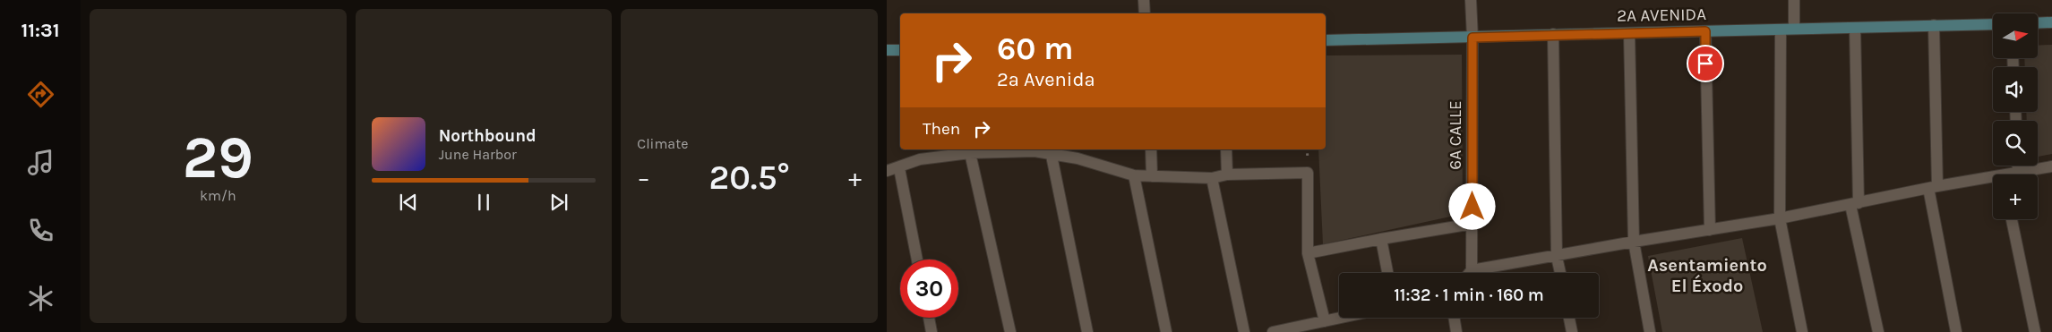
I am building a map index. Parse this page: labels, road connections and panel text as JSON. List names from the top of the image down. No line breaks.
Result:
{"streets":{"main road":["2A AVENIDA"],"street":["6A CALLE"]},"crossings":[["2A AVENIDA","6A CALLE"]],"districts":["Asentamiento El Éxodo"],"north":"right","page":{"tabs":"11:31","tile":[["29","km/h"],"Climate"],"map_buttons":"+","turn":["60 m","2a Avenida"],"then":"Then","song":["Northbound","June Harbor"],"heat":["−","20.5°","+"],"limit":"30","trip":"11:32 · 1 min · 160 m"}}
